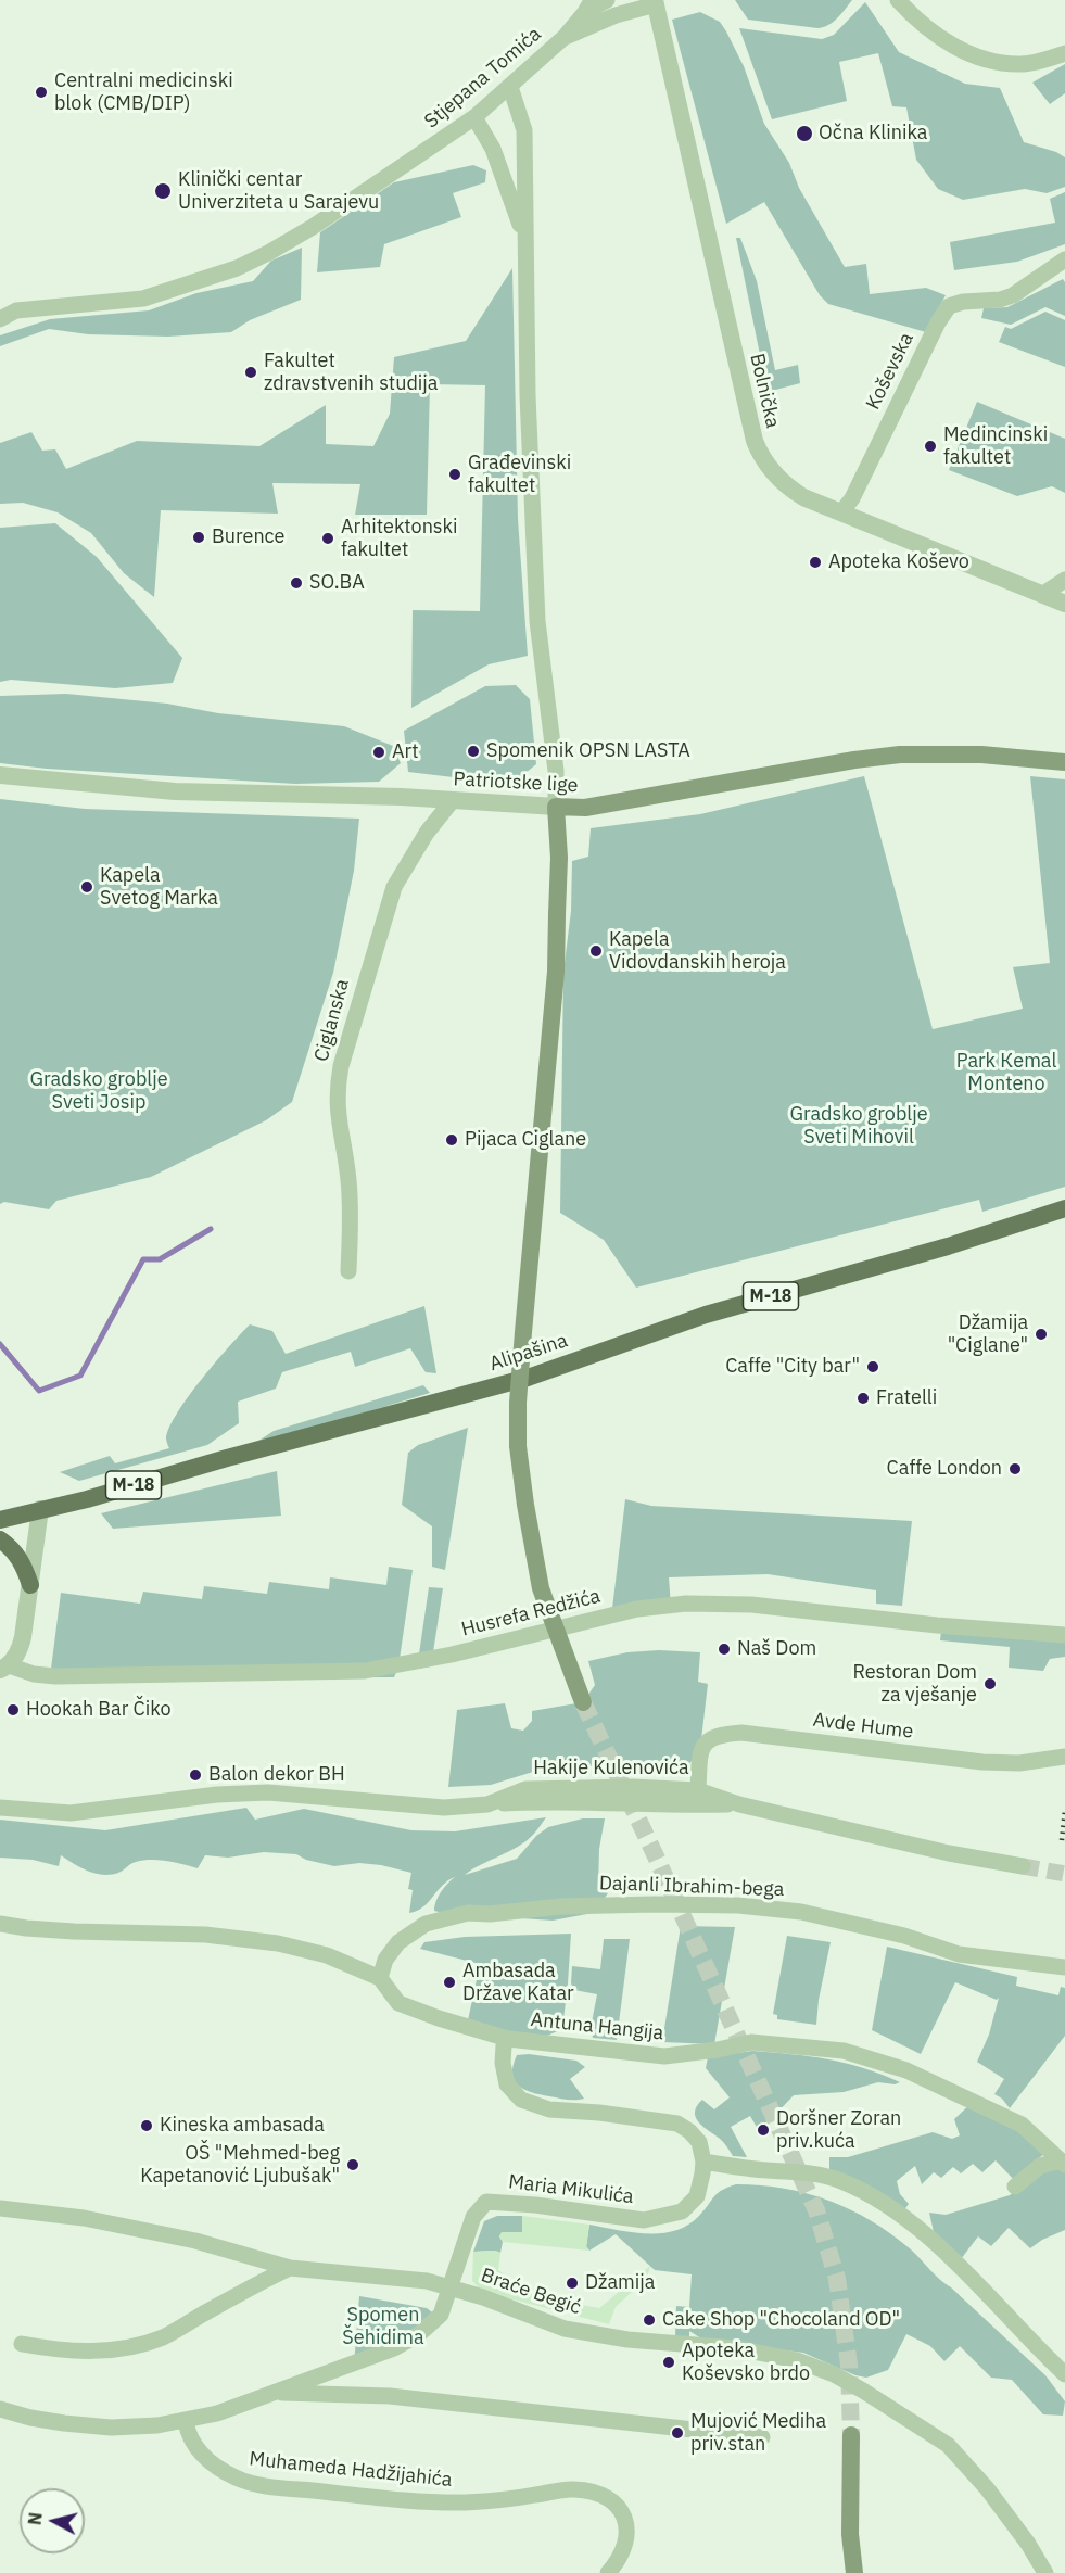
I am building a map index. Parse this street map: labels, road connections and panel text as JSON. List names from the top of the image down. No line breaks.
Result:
{"streets":{"main road":["Patriotske lige","M-18","Alipašina"],"street":["Stjepana Tomića","Koševska","Bolnička","Ciglanska","Husrefa Redžića","Avde Hume","Hakije Kulenovića","Dajanli Ibrahim-bega","Antuna Hangija","Maria Mikulića","Braće Begić","Muhameda Hadžijahića"]},"crossings":[["Stjepana Tomića","Bolnička"],["Koševska","Bolnička"],["Patriotske lige","Ciglanska"],["Avde Hume","Hakije Kulenovića"],["Dajanli Ibrahim-bega","Antuna Hangija"],["Maria Mikulića","Braće Begić"],["Maria Mikulića","Muhameda Hadžijahića"]],"parks":["Park Кemal Monteno","Gradsko groblje Sveti Josip","Gradsko groblje Sveti Mihovil","Spomen Šehidima"],"places":["Centralni medicinski blok (CMB/DIP)","Očna Klinika","Klinički centar Univerziteta u Sarajevu","Fakultet zdravstvenih studija","Medincinski fakultet","Građevinski fakultet","Burence","Arhitektonski fakultet","Apoteka Koševo","SO.BA","Spomenik OPSN LASTA","Art","Kapela Svetog Marka","Kapela Vidovdanskih heroja","Pijaca Ciglane","Džamija \"Ciglane\"","Caffe \"City bar\"","Fratelli","Caffe London","Naš Dom","Restoran Dom za vješanje","Hookah Bar Čiko","Balon dekor BH","Ambasada Države Katar","Kineska ambasada","Doršner Zoran priv.kuća","OŠ \"Mehmed-beg Kapetanović Ljubušak\"","Džamija","Cake Shop \"Chocoland OD\"","Apoteka Koševsko brdo","Mujović Mediha priv.stan"],"north":"left"}
